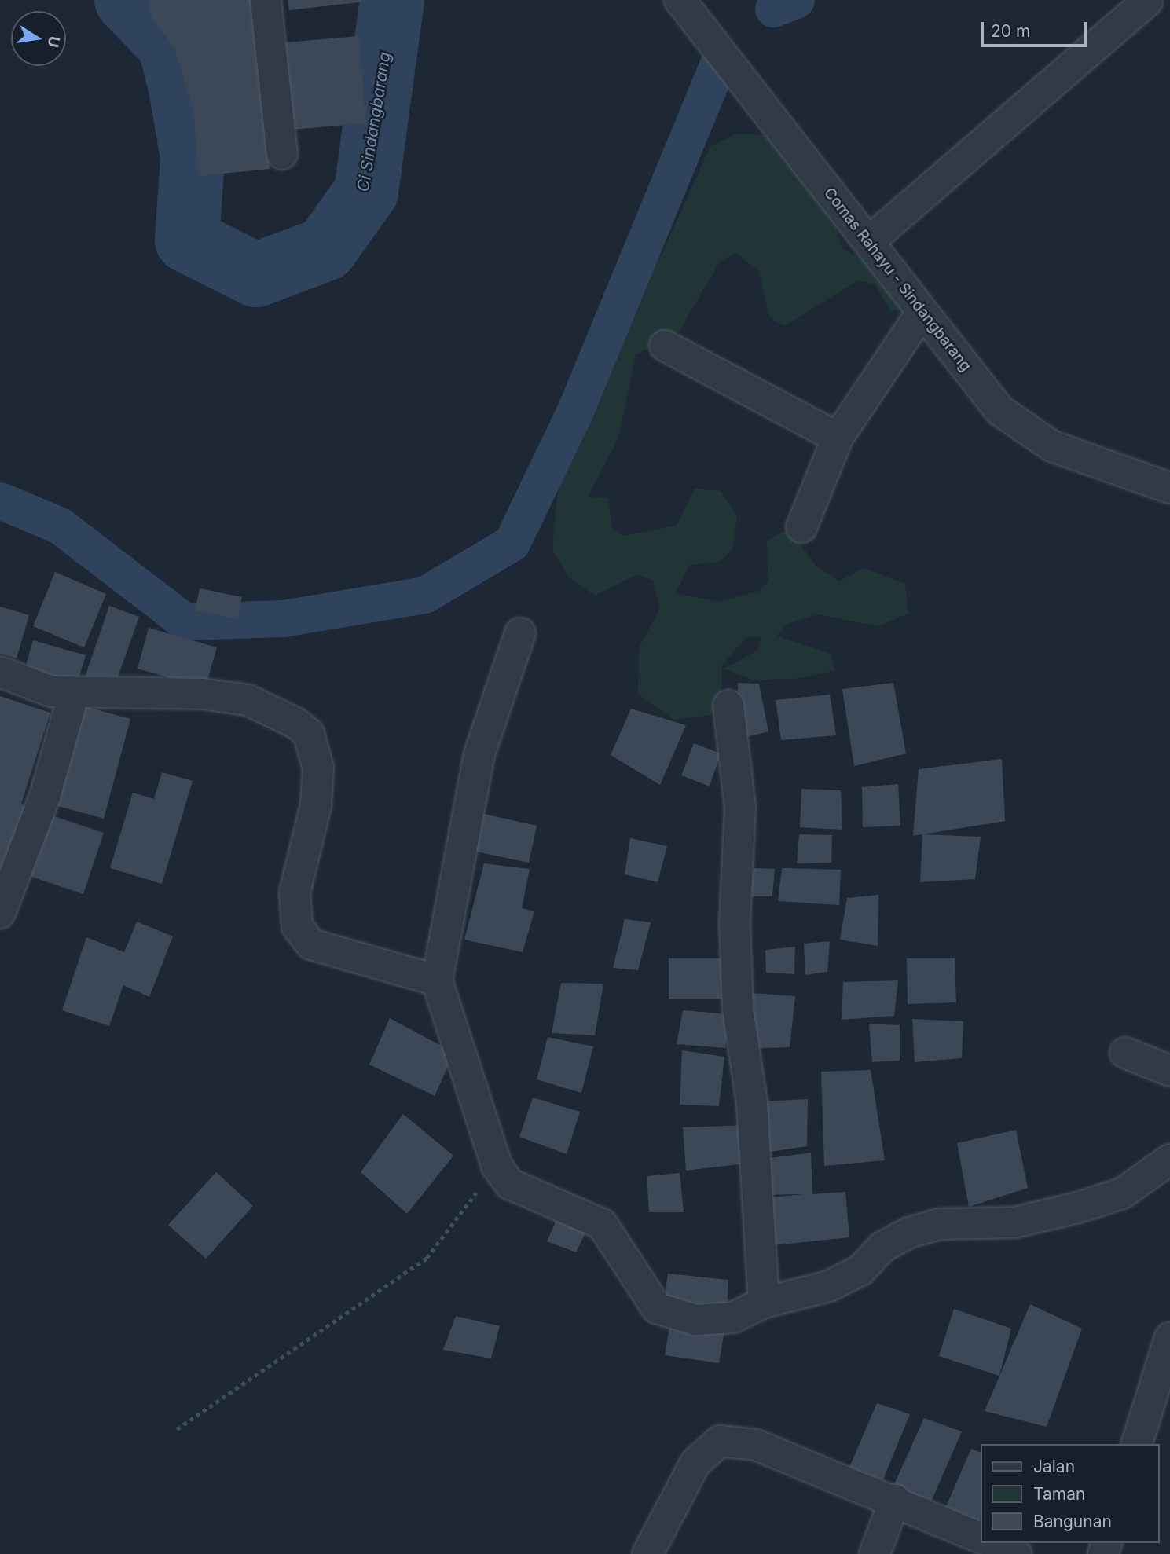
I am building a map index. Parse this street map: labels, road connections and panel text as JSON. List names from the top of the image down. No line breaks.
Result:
{"streets":{"street":["Comas Rahayu - Sindangbarang"]},"water":["Ci Sindangbarang"],"legend":["Jalan","Taman","Bangunan"],"scale_bar":"20 m","north":"right"}
